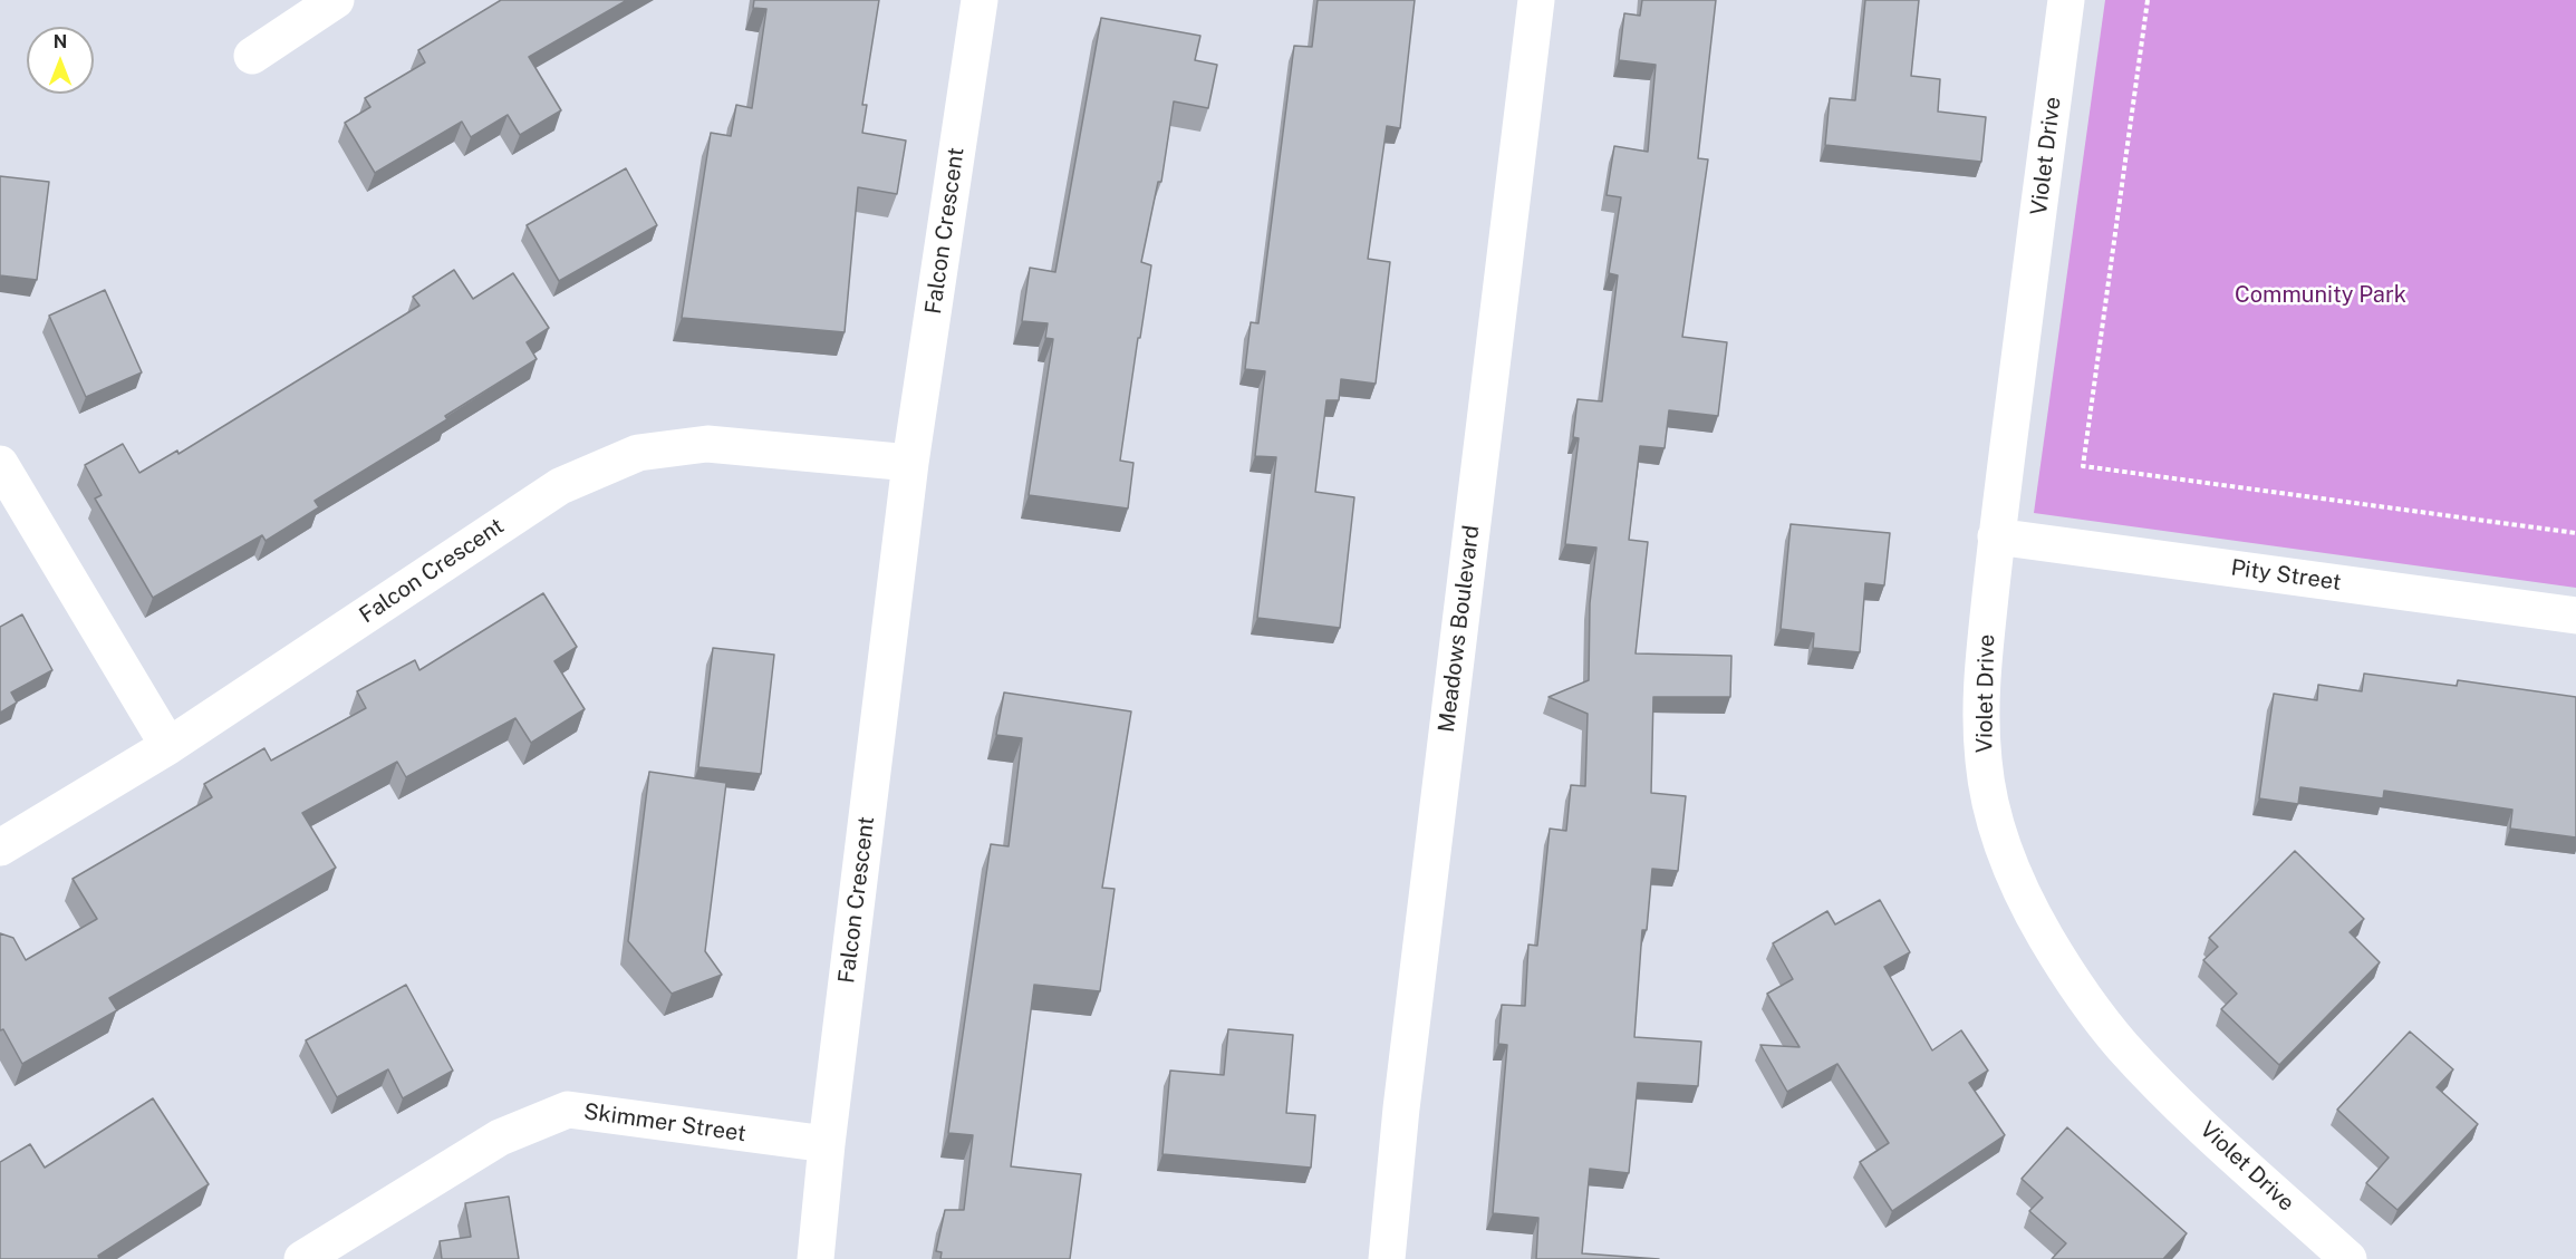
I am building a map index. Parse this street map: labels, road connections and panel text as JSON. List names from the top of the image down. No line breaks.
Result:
{"streets":{"street":["Violet Drive","Falcon Crescent","Pity Street","Meadows Boulevard","Skimmer Street"]},"crossings":[["Violet Drive","Pity Street"],["Falcon Crescent","Skimmer Street"]],"parks":["Community Park"],"north":"top"}
